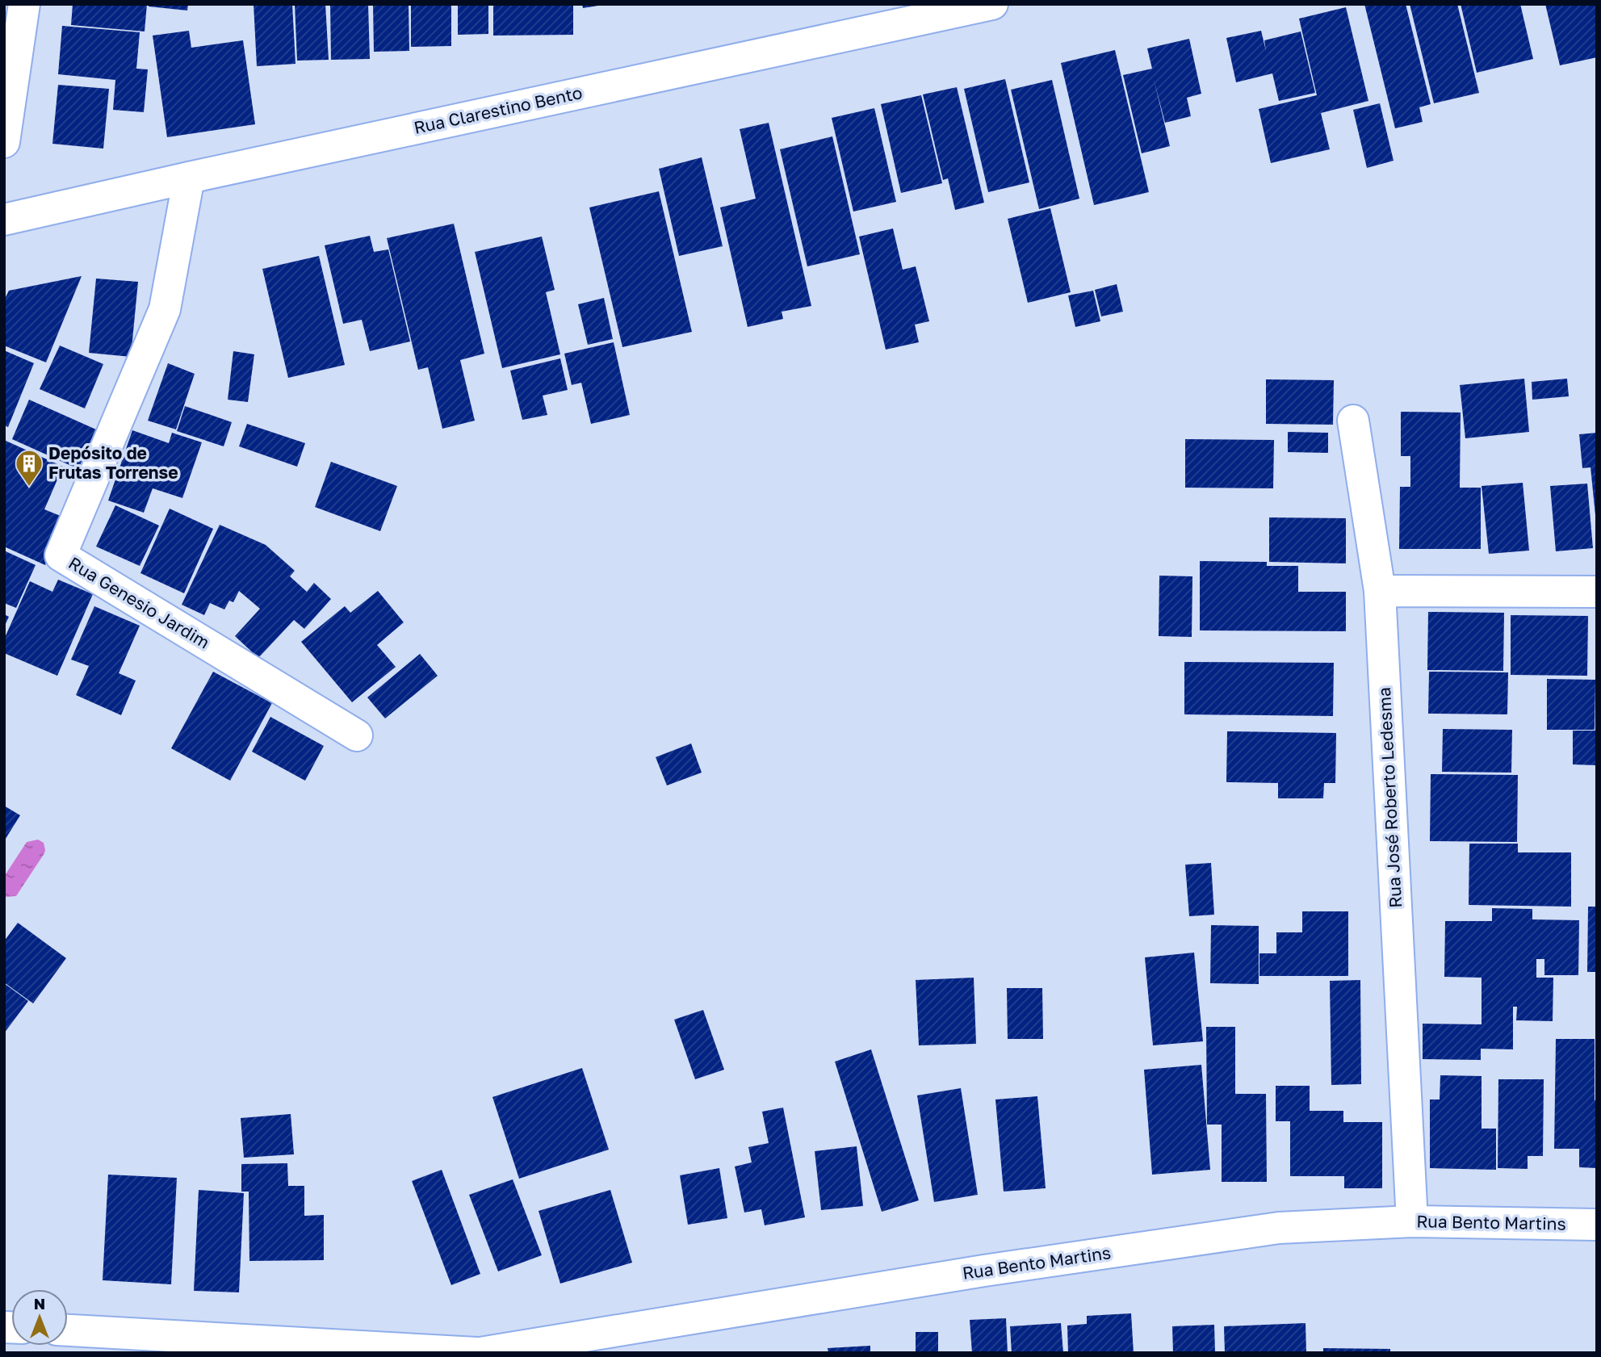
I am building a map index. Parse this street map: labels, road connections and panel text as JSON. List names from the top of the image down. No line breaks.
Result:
{"streets":{"street":["Rua Clarestino Bento","Rua Genesio Jardim","Rua José Roberto Ledesma","Rua Bento Martins"]},"crossings":[["Rua Clarestino Bento","Rua Genesio Jardim"],["Rua José Roberto Ledesma","Rua Bento Martins"]],"places":{"building":["Depósito de Frutas Torrense"]},"north":"top"}
